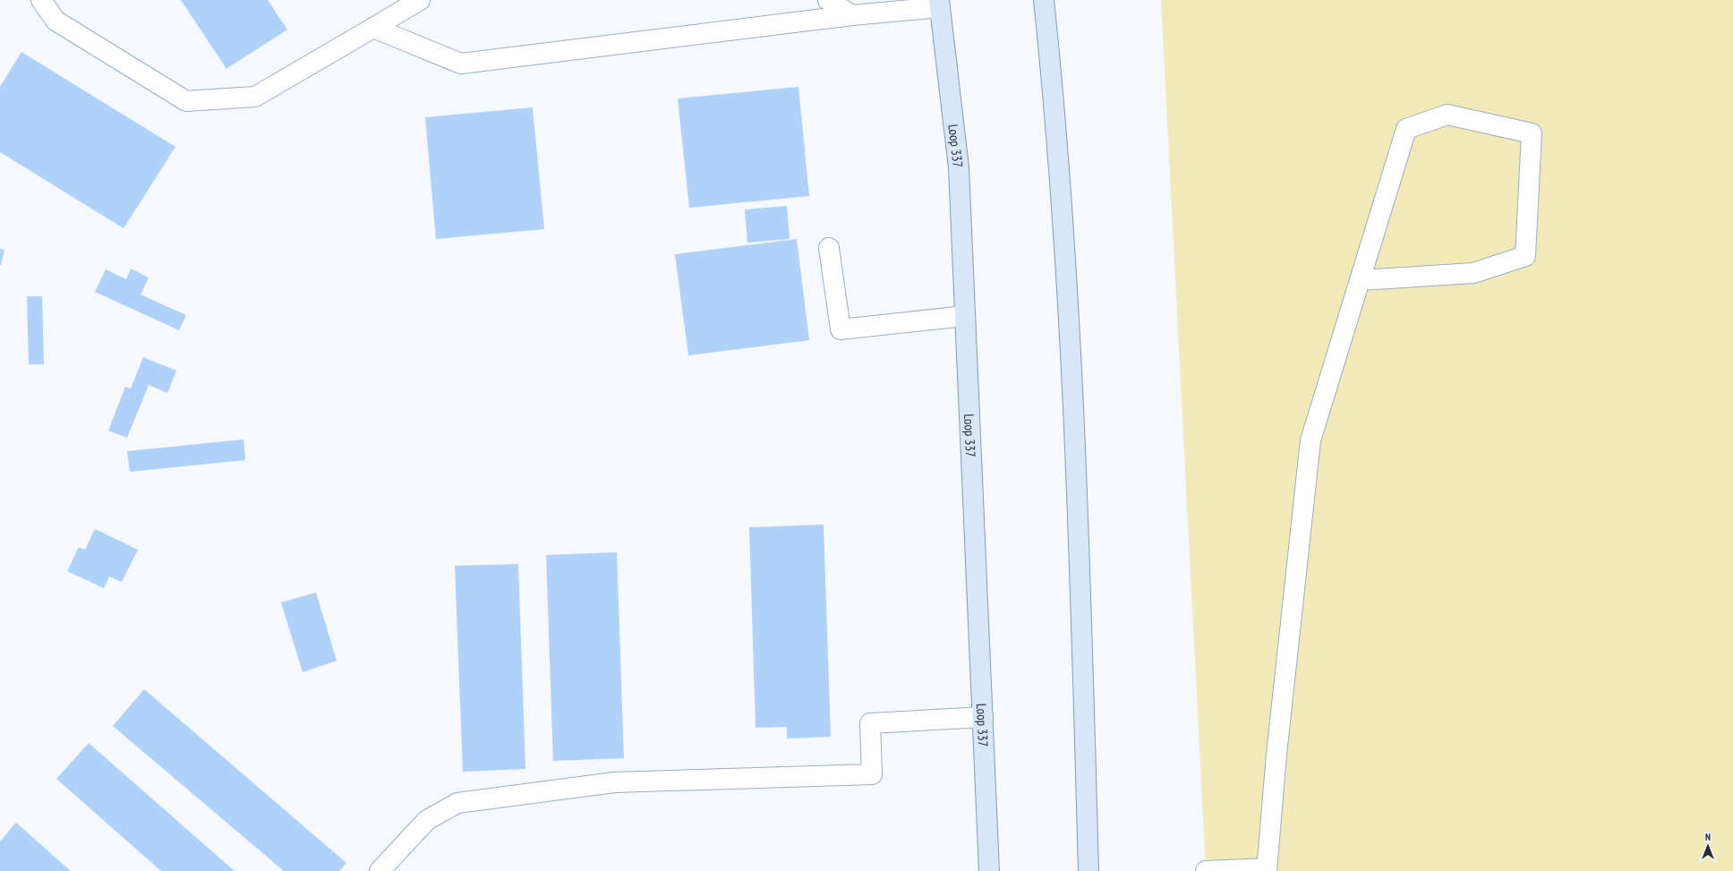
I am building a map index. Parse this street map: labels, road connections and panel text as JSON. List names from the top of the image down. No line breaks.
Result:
{"streets":{"main road":["Loop 337"]},"north":"top"}
